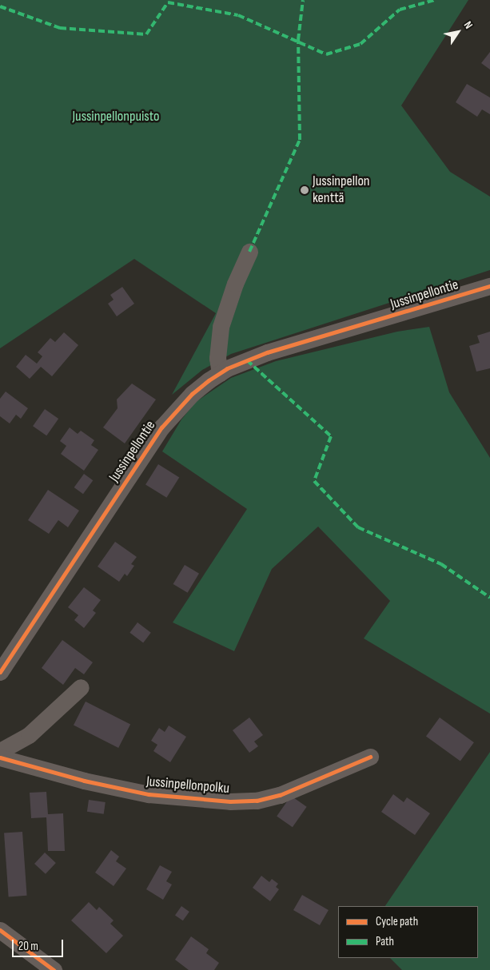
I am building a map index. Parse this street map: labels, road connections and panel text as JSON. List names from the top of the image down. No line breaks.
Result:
{"streets":{"street":["Jussinpellontie","Jussinpellonpolku"]},"parks":["Jussinpellonpuisto"],"places":["Jussinpellon kenttä"],"legend":["Cycle path","Path"],"scale_bar":"20 m","north":"top right"}
